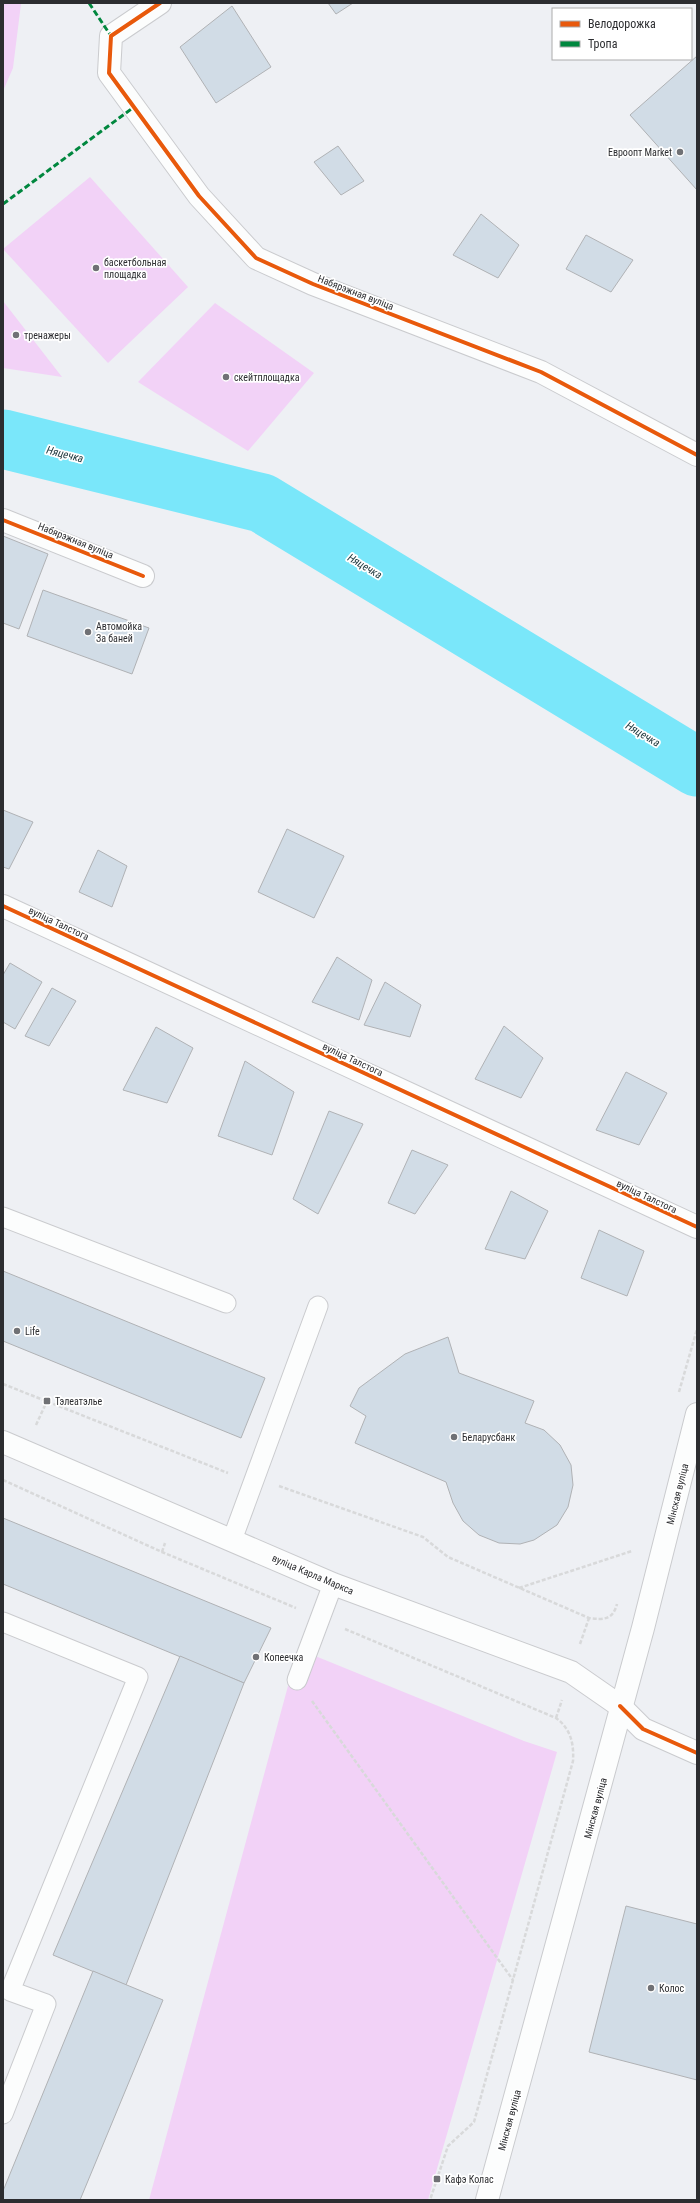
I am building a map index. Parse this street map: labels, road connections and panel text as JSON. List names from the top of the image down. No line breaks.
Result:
{"streets":{"street":["Набярэжная вуліца","вуліца Талстога","Мінская вуліца","вуліца Карла Маркса"]},"crossings":[["Мінская вуліца","вуліца Карла Маркса"]],"water":["Няцечка"],"places":{"other":["Евроопт Market","баскетбольная площадка","тренажеры","скейтплощадка","Автомойка За баней","Life","Беларусбанк","Копеечка","Колос"],"transit":["Тэлеатэлье","Кафэ Колас"]},"legend":["Велодорожка","Тропа"]}
